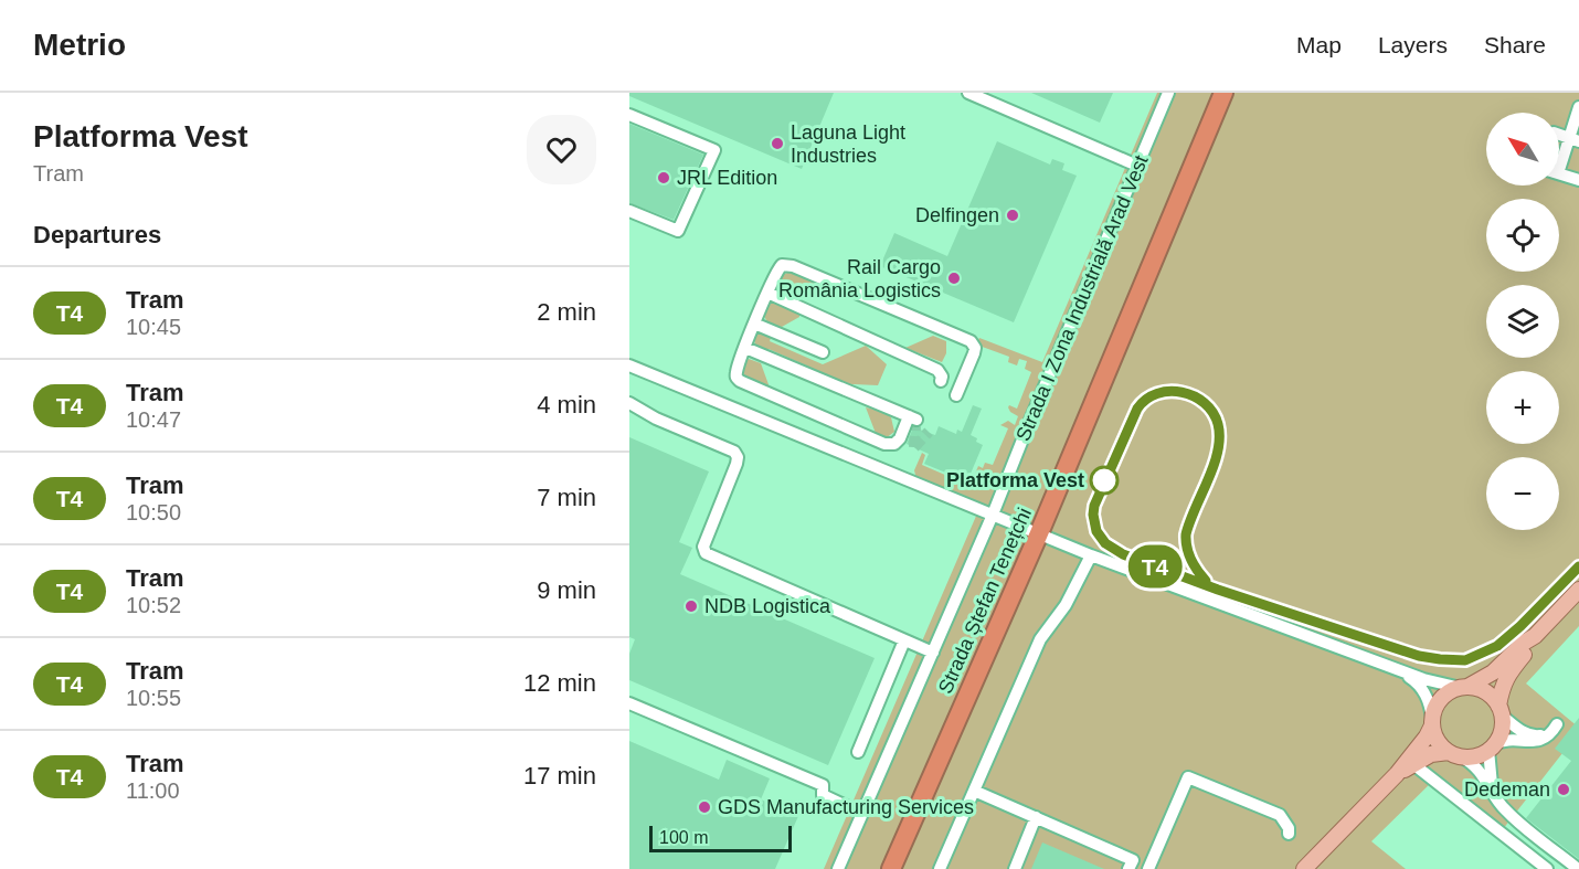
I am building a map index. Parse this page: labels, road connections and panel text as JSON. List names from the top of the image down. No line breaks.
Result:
{"streets":{"highway":["Strada Ștefan Tenețchi"],"street":["Strada I Zona Industrială Arad Vest"]},"places":["Laguna Light Industries","JRL Edition","Delfingen","Rail Cargo România Logistics","Platforma Vest","NDB Logistica","Dedeman","GDS Manufacturing Services"],"lines":["tram line T4"],"scale_bar":"100 m","north":"top left","page":{"header":"Metrio","nav":["Map","Layers","Share"],"heading":[["Platforma Vest","Tram"],"Departures"],"on_map":"T4","map_buttons":["+","−"],"list":[{"mark":"T4","name":"Tram","note":"10:45","value":"2 min"},{"mark":"T4","name":"Tram","note":"10:47","value":"4 min"},{"mark":"T4","name":"Tram","note":"10:50","value":"7 min"},{"mark":"T4","name":"Tram","note":"10:52","value":"9 min"},{"mark":"T4","name":"Tram","note":"10:55","value":"12 min"},{"mark":"T4","name":"Tram","note":"11:00","value":"17 min"}],"scale":"100 m"}}
